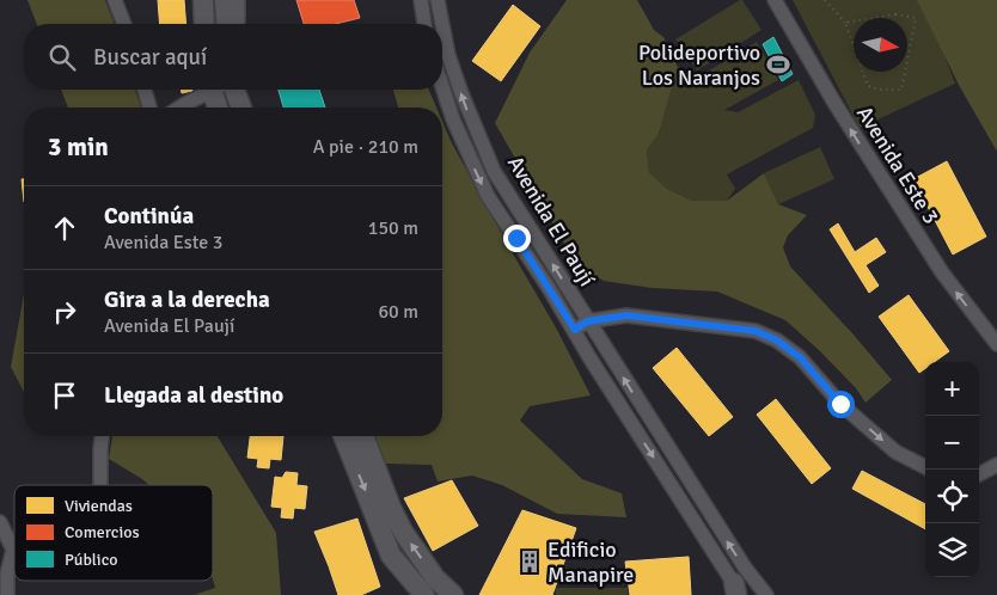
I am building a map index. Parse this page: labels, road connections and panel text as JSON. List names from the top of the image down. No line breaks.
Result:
{"streets":{"street":["Avenida Este 3","Avenida El Paují"]},"one_way":["Avenida Este 3"],"places":{"sports":["Polideportivo Los Naranjos"],"building":["Edificio Manapire"]},"legend":["Viviendas","Comercios","Público"],"north":"right","page":{"search":"Buscar aquí","heading":["3 min","A pie · 210 m"],"list":[["Continúa","Avenida Este 3","150 m"],["Gira a la derecha","Avenida El Paují","60 m"],"Llegada al destino"],"map_buttons":["+","−"]}}
